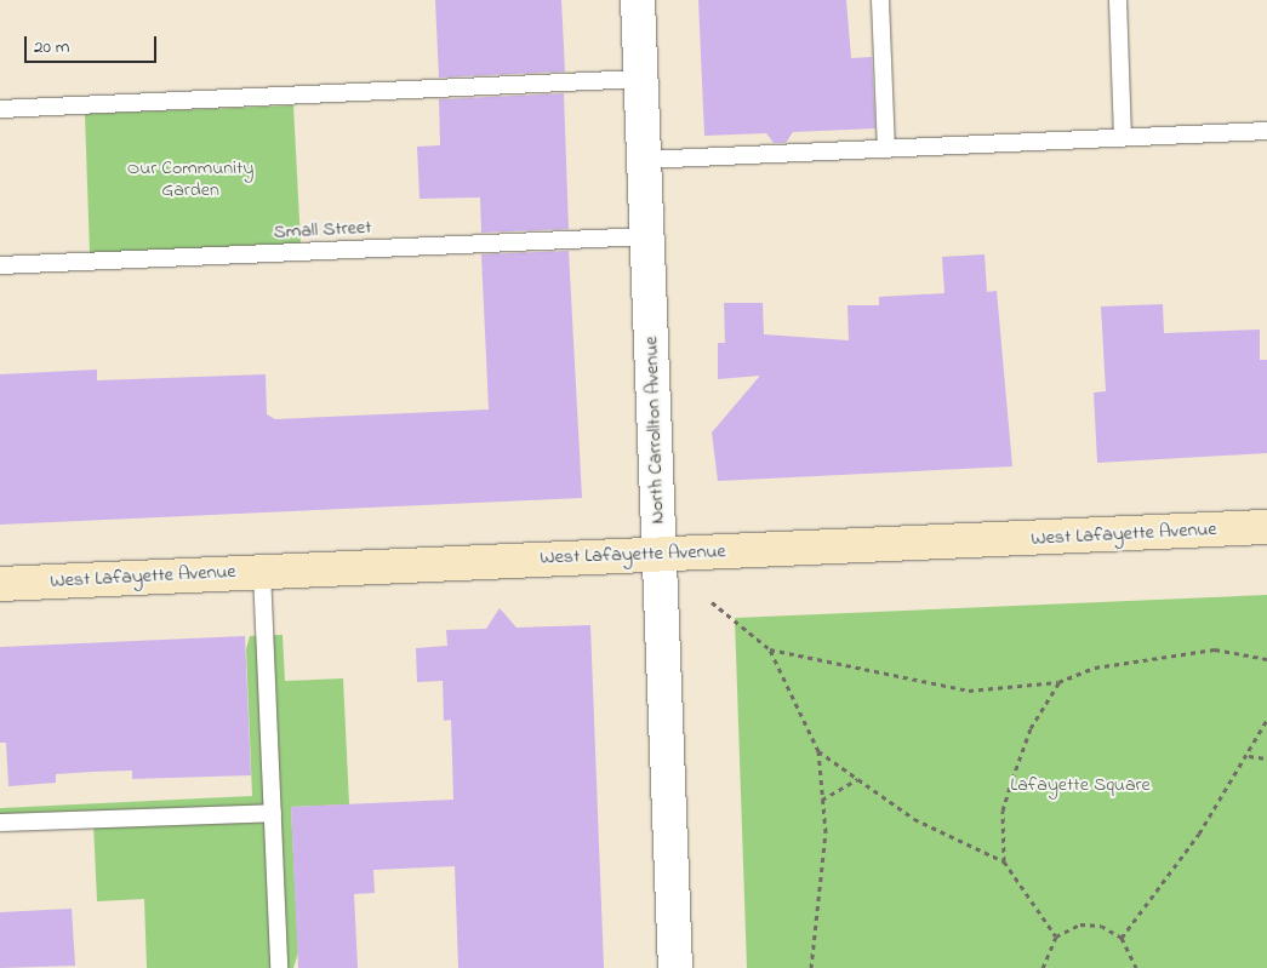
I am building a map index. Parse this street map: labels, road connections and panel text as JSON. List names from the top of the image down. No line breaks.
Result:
{"streets":{"main road":["West Lafayette Avenue"],"street":["North Carrollton Avenue"],"lane":["Small Street"]},"crossings":[["Small Street","North Carrollton Avenue"],["North Carrollton Avenue","West Lafayette Avenue"]],"parks":["Our Community Garden","Lafayette Square"],"scale_bar":"20 m"}
